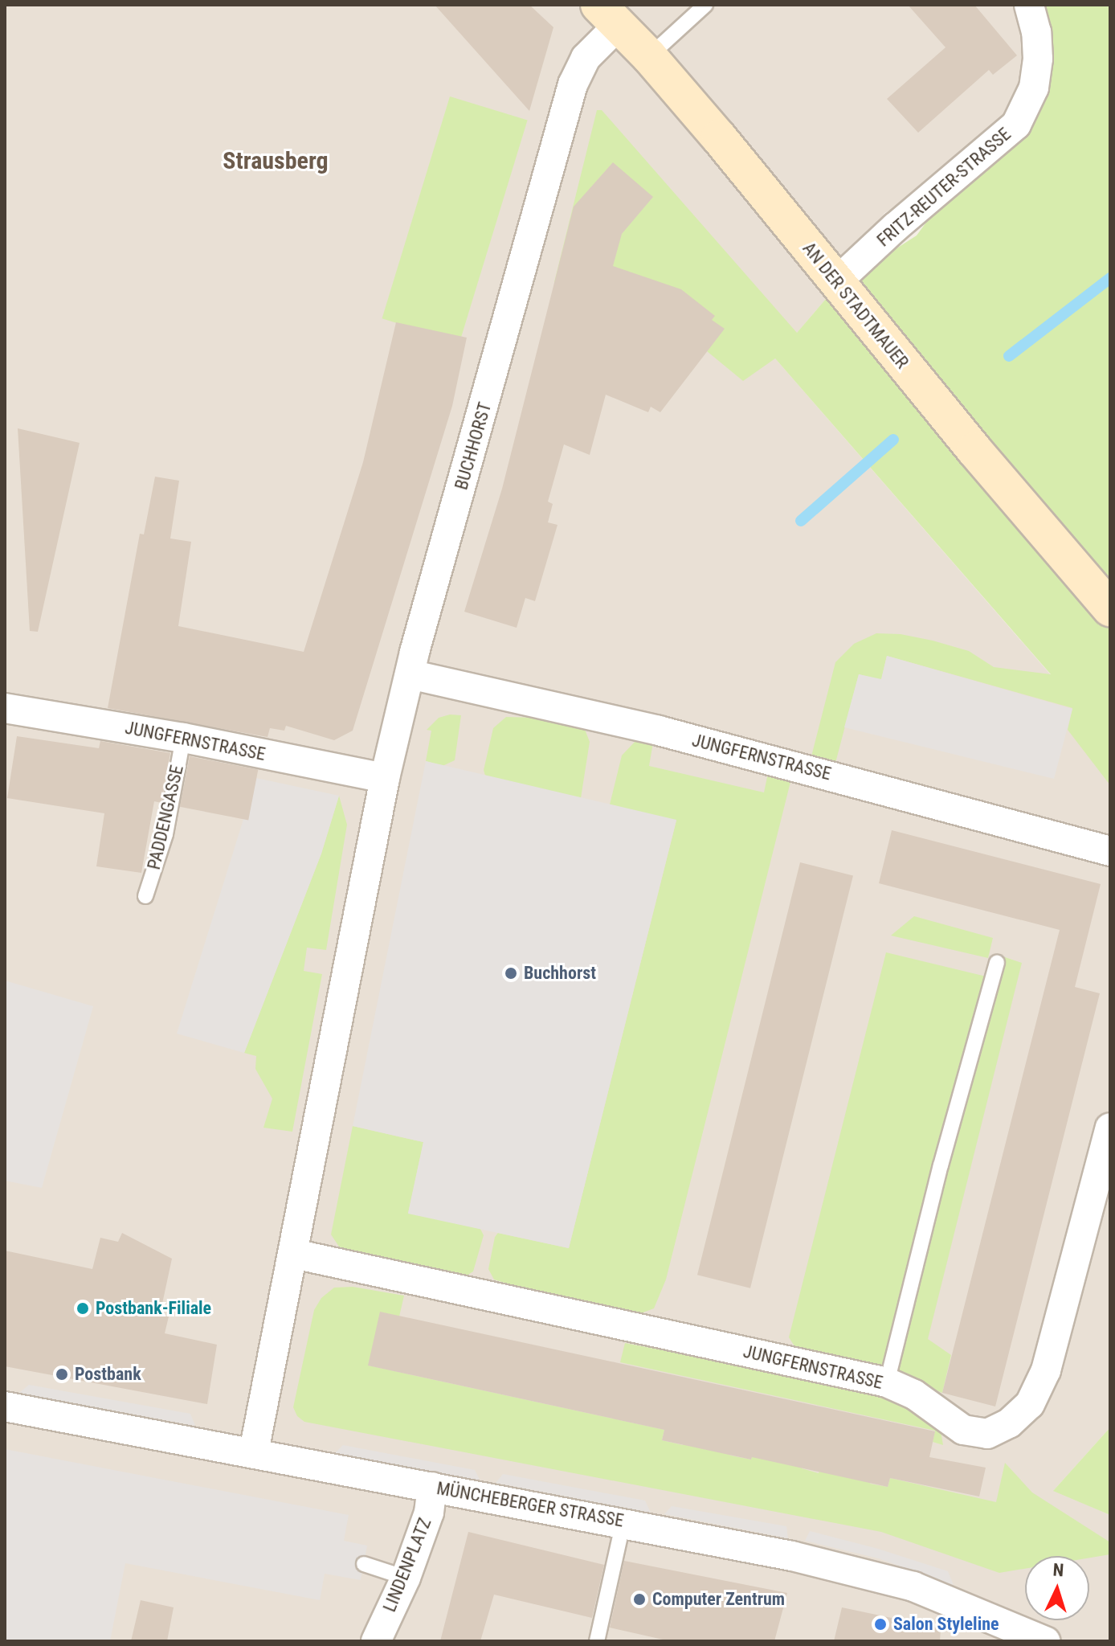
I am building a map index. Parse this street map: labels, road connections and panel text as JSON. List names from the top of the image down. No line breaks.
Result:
{"streets":{"street":["FRITZ-REUTER-STRASSE","AN DER STADTMAUER","BUCHHORST","JUNGFERNSTRASSE","MÜNCHEBERGER STRASSE","LINDENPLATZ"],"lane":["PADDENGASSE"]},"crossings":[["FRITZ-REUTER-STRASSE","AN DER STADTMAUER"],["AN DER STADTMAUER","BUCHHORST"],["BUCHHORST","JUNGFERNSTRASSE"],["BUCHHORST","MÜNCHEBERGER STRASSE"],["JUNGFERNSTRASSE","PADDENGASSE"],["MÜNCHEBERGER STRASSE","LINDENPLATZ"]],"districts":["Strausberg"],"places":["Buchhorst","Postbank-Filiale","Postbank","Computer Zentrum","Salon Styleline"],"north":"top"}
